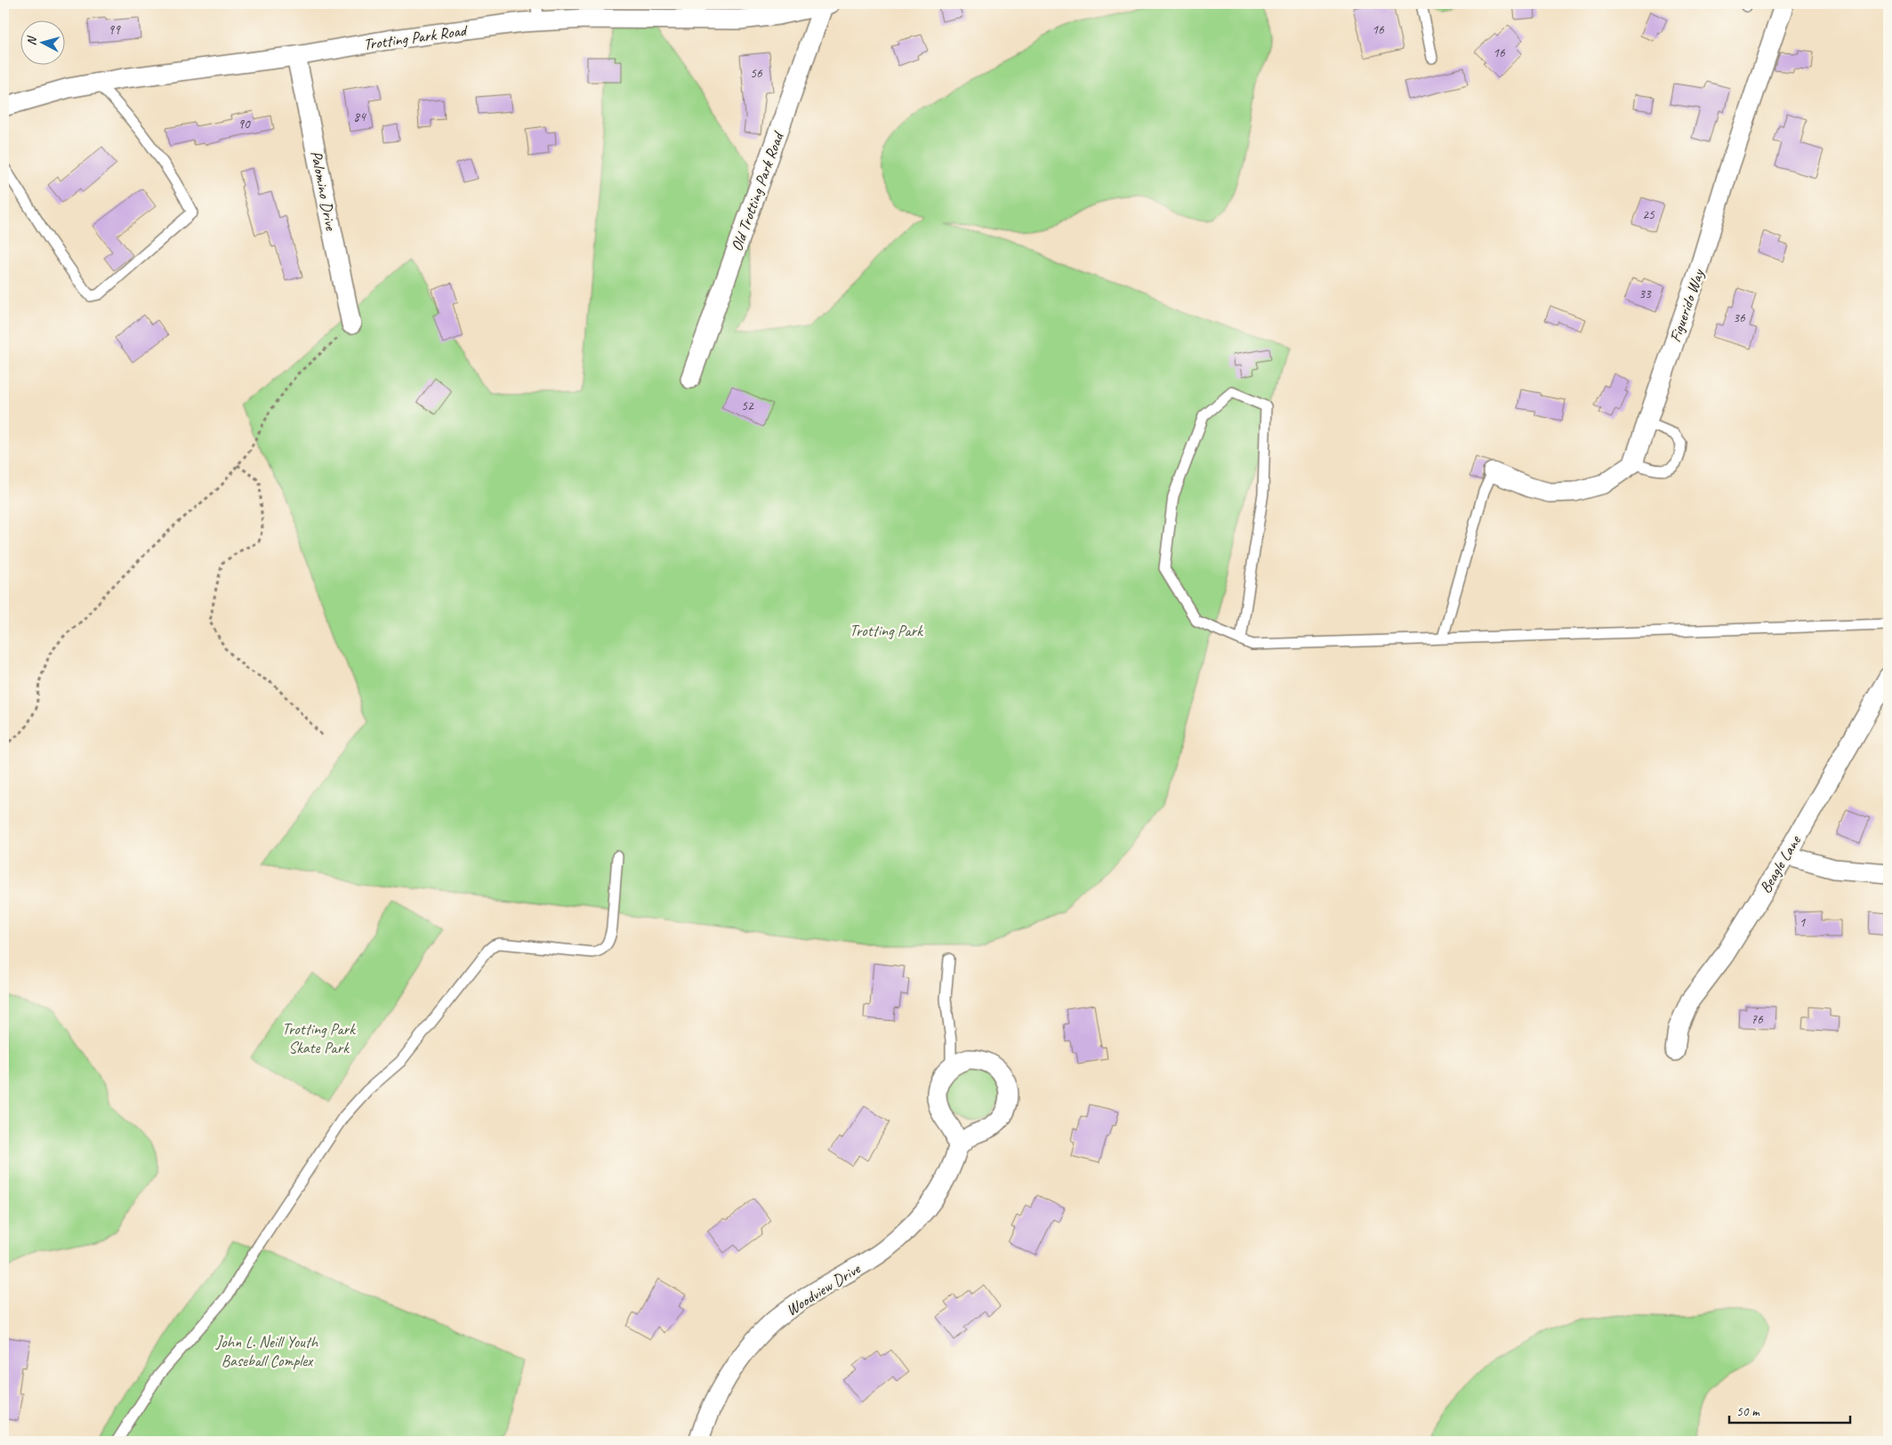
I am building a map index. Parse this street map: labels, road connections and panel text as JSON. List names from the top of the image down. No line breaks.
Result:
{"streets":{"street":["Trotting Park Road","Palomino Drive","Old Trotting Park Road","Figuerido Way","Beagle Lane","Woodview Drive"]},"crossings":[["Trotting Park Road","Palomino Drive"],["Trotting Park Road","Old Trotting Park Road"]],"parks":["Trotting Park","Trotting Park Skate Park","John L. Neill Youth Baseball Complex"],"house_numbers":["99","16","16","56","84","90","25","33","36","52","1","76"],"scale_bar":"50 m","north":"left"}
